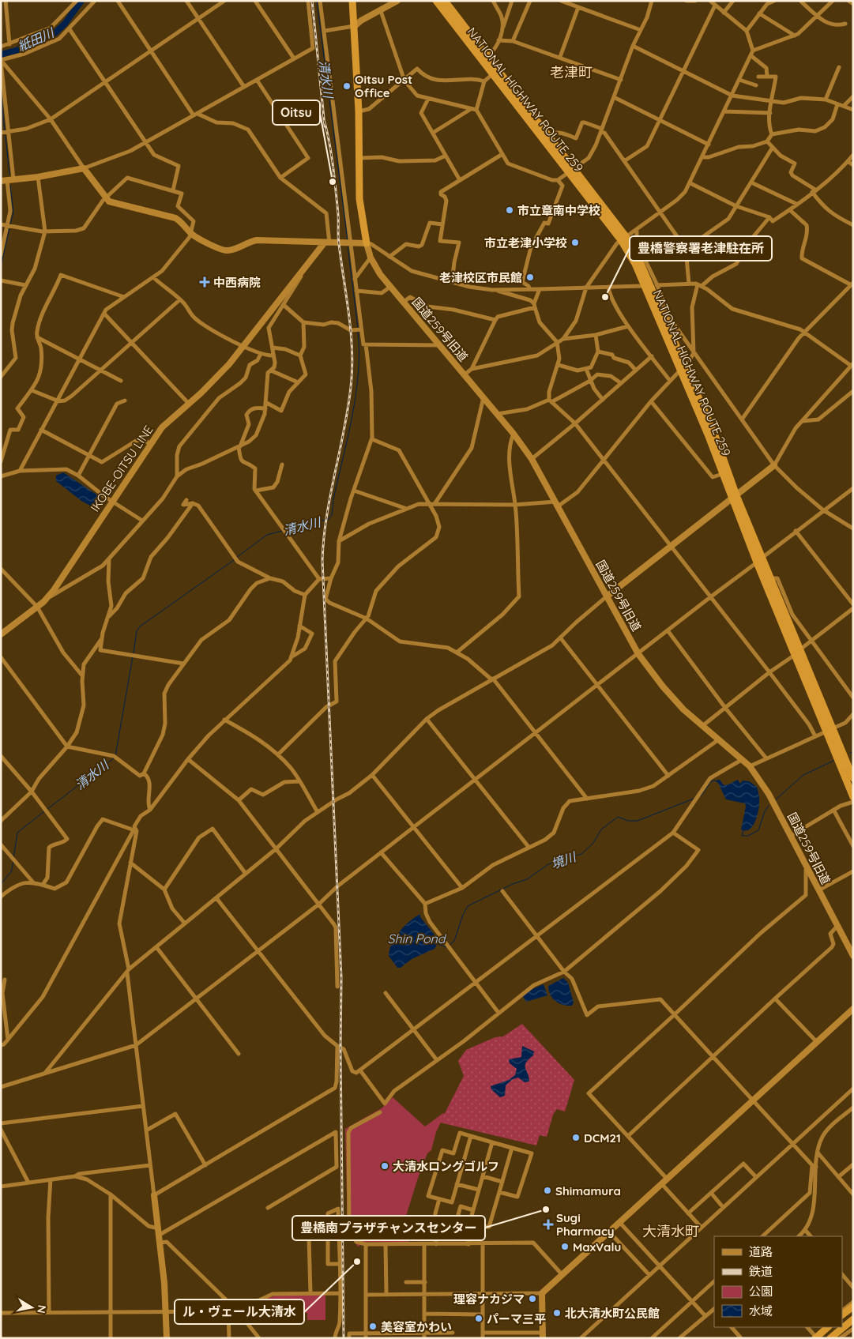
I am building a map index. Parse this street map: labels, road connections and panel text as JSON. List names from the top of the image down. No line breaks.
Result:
{"streets":{"highway":["NATIONAL HIGHWAY ROUTE 259"],"street":["国道259号旧道","IKOBE-OITSU LINE"]},"districts":["老津町","大清水町"],"water":["紙田川","清水川","境川","Shin Pond"],"places":{"other":["Oitsu Post Office","Oitsu","市立章南中学校","市立老津小学校","老津校区市民館","豊橋警察署老津駐在所","DCM21","大清水ロングゴルフ","Shimamura","豊橋南プラザチャンスセンター","MaxValu","ル・ヴェール大清水","理容ナカジマ","北大清水町公民館","パーマ三平","美容室かわい"],"health":["中西病院","Sugi Pharmacy"]},"legend":["道路","鉄道","公園","水域"],"north":"right"}
